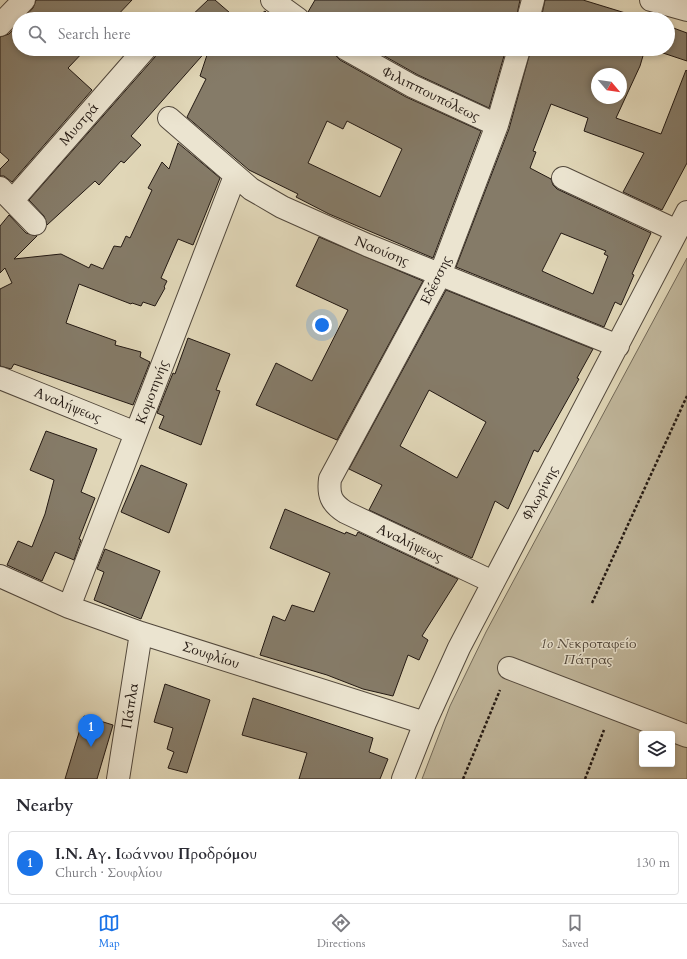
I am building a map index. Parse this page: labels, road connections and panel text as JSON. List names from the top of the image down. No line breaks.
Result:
{"streets":{"street":["Φιλιππουπόλεως","Μυστρά","Ναούσης","Εδέσσης","Κομοτηνής","Αναλήψεως","Φλωρίνης","Σουφλίου","Πάπλα"]},"crossings":[["Φιλιππουπόλεως","Εδέσσης"],["Ναούσης","Εδέσσης"],["Ναούσης","Κομοτηνής"],["Ναούσης","Φλωρίνης"],["Εδέσσης","Αναλήψεως"],["Κομοτηνής","Αναλήψεως"],["Κομοτηνής","Σουφλίου"],["Αναλήψεως","Φλωρίνης"],["Φλωρίνης","Σουφλίου"],["Σουφλίου","Πάπλα"]],"parks":["1o Νεκροταφείο Πάτρας"],"north":"bottom right","page":{"search":"Search here","pins":"1","heading":"Nearby","list":[{"mark":"1","name":"Ι.Ν. Αγ. Ιωάννου Προδρόμου","note":"Church · Σουφλίου","value":"130 m"}],"nav":["Map","Directions","Saved"]}}
